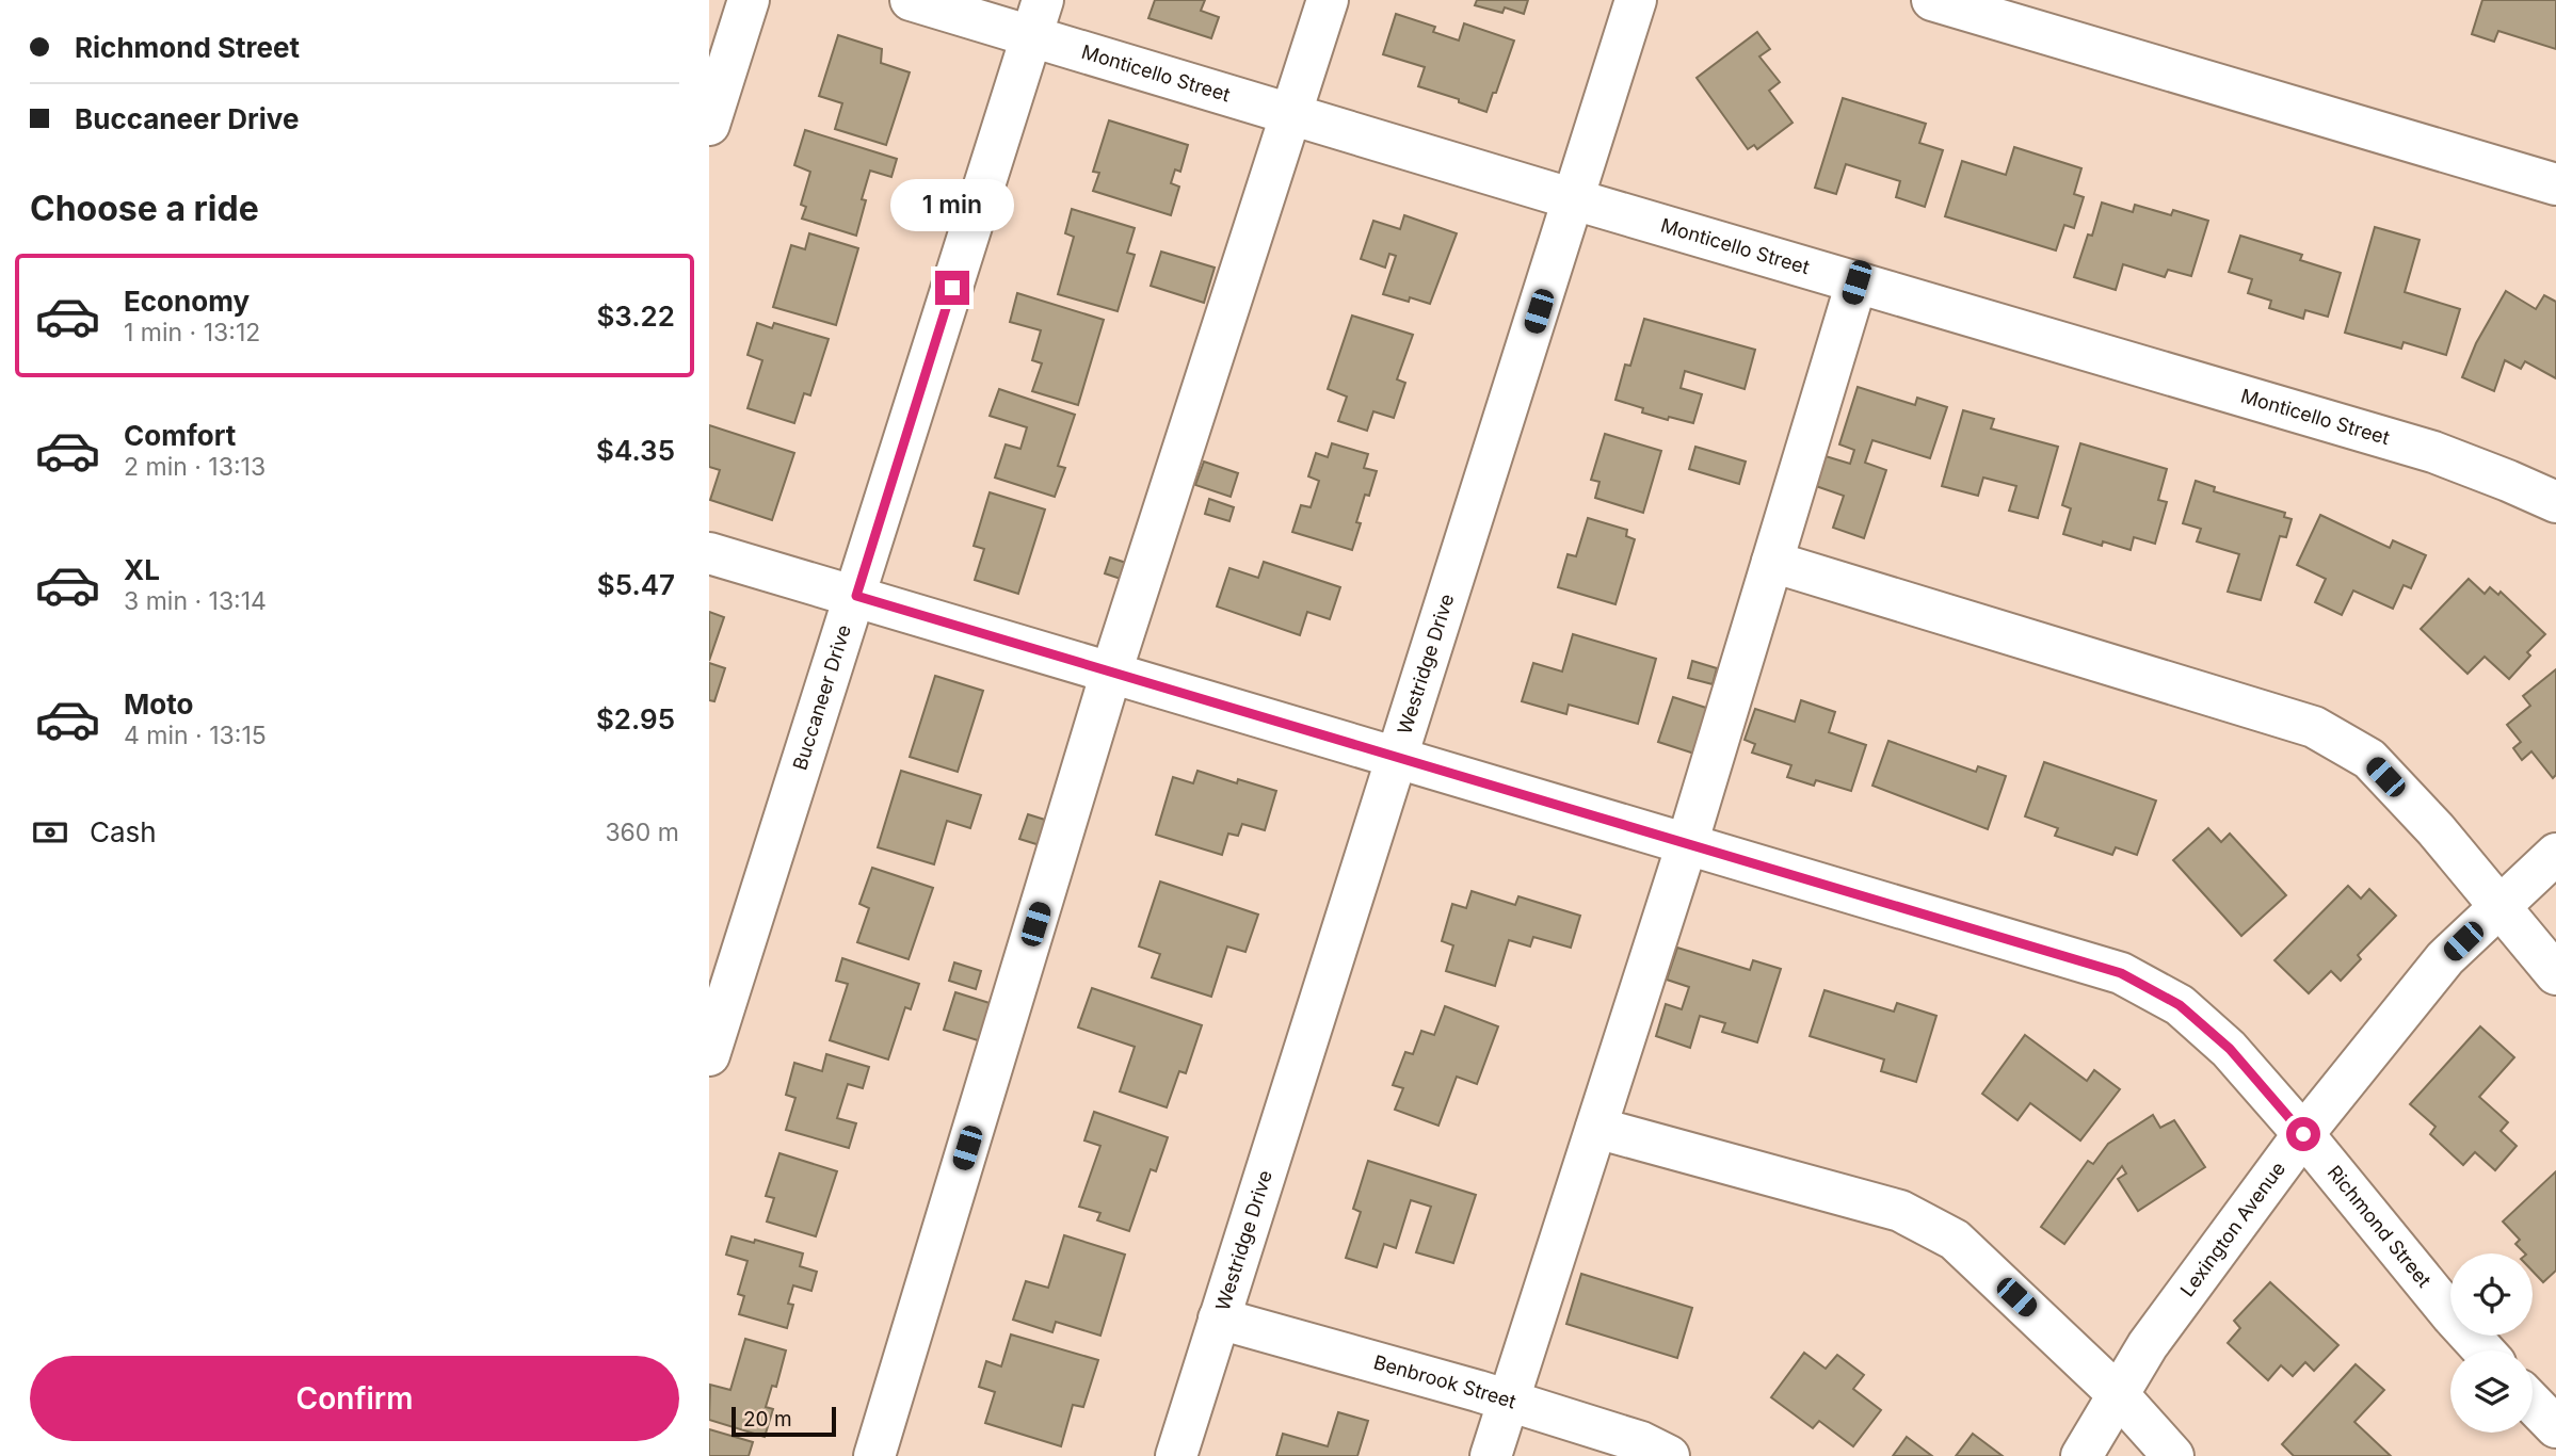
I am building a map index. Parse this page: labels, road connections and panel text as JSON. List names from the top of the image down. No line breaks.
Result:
{"streets":{"street":["Monticello Street","Westridge Drive","Buccaneer Drive","Richmond Street","Lexington Avenue","Benbrook Street"]},"crossings":[["Monticello Street","Westridge Drive"],["Monticello Street","Buccaneer Drive"],["Westridge Drive","Richmond Street"],["Westridge Drive","Benbrook Street"],["Buccaneer Drive","Richmond Street"],["Richmond Street","Lexington Avenue"]],"scale_bar":"20 m","page":{"banner":["Richmond Street","Buccaneer Drive"],"heading":"Choose a ride","bubble":"1 min","list":[{"name":"Economy","note":"1 min · 13:12","value":"$3.22"},{"name":"Comfort","note":"2 min · 13:13","value":"$4.35"},{"name":"XL","note":"3 min · 13:14","value":"$5.47"},{"name":"Moto","note":"4 min · 13:15","value":"$2.95"}],"pay":["Cash","360 m"],"buttons":"Confirm","scale":"20 m"}}
